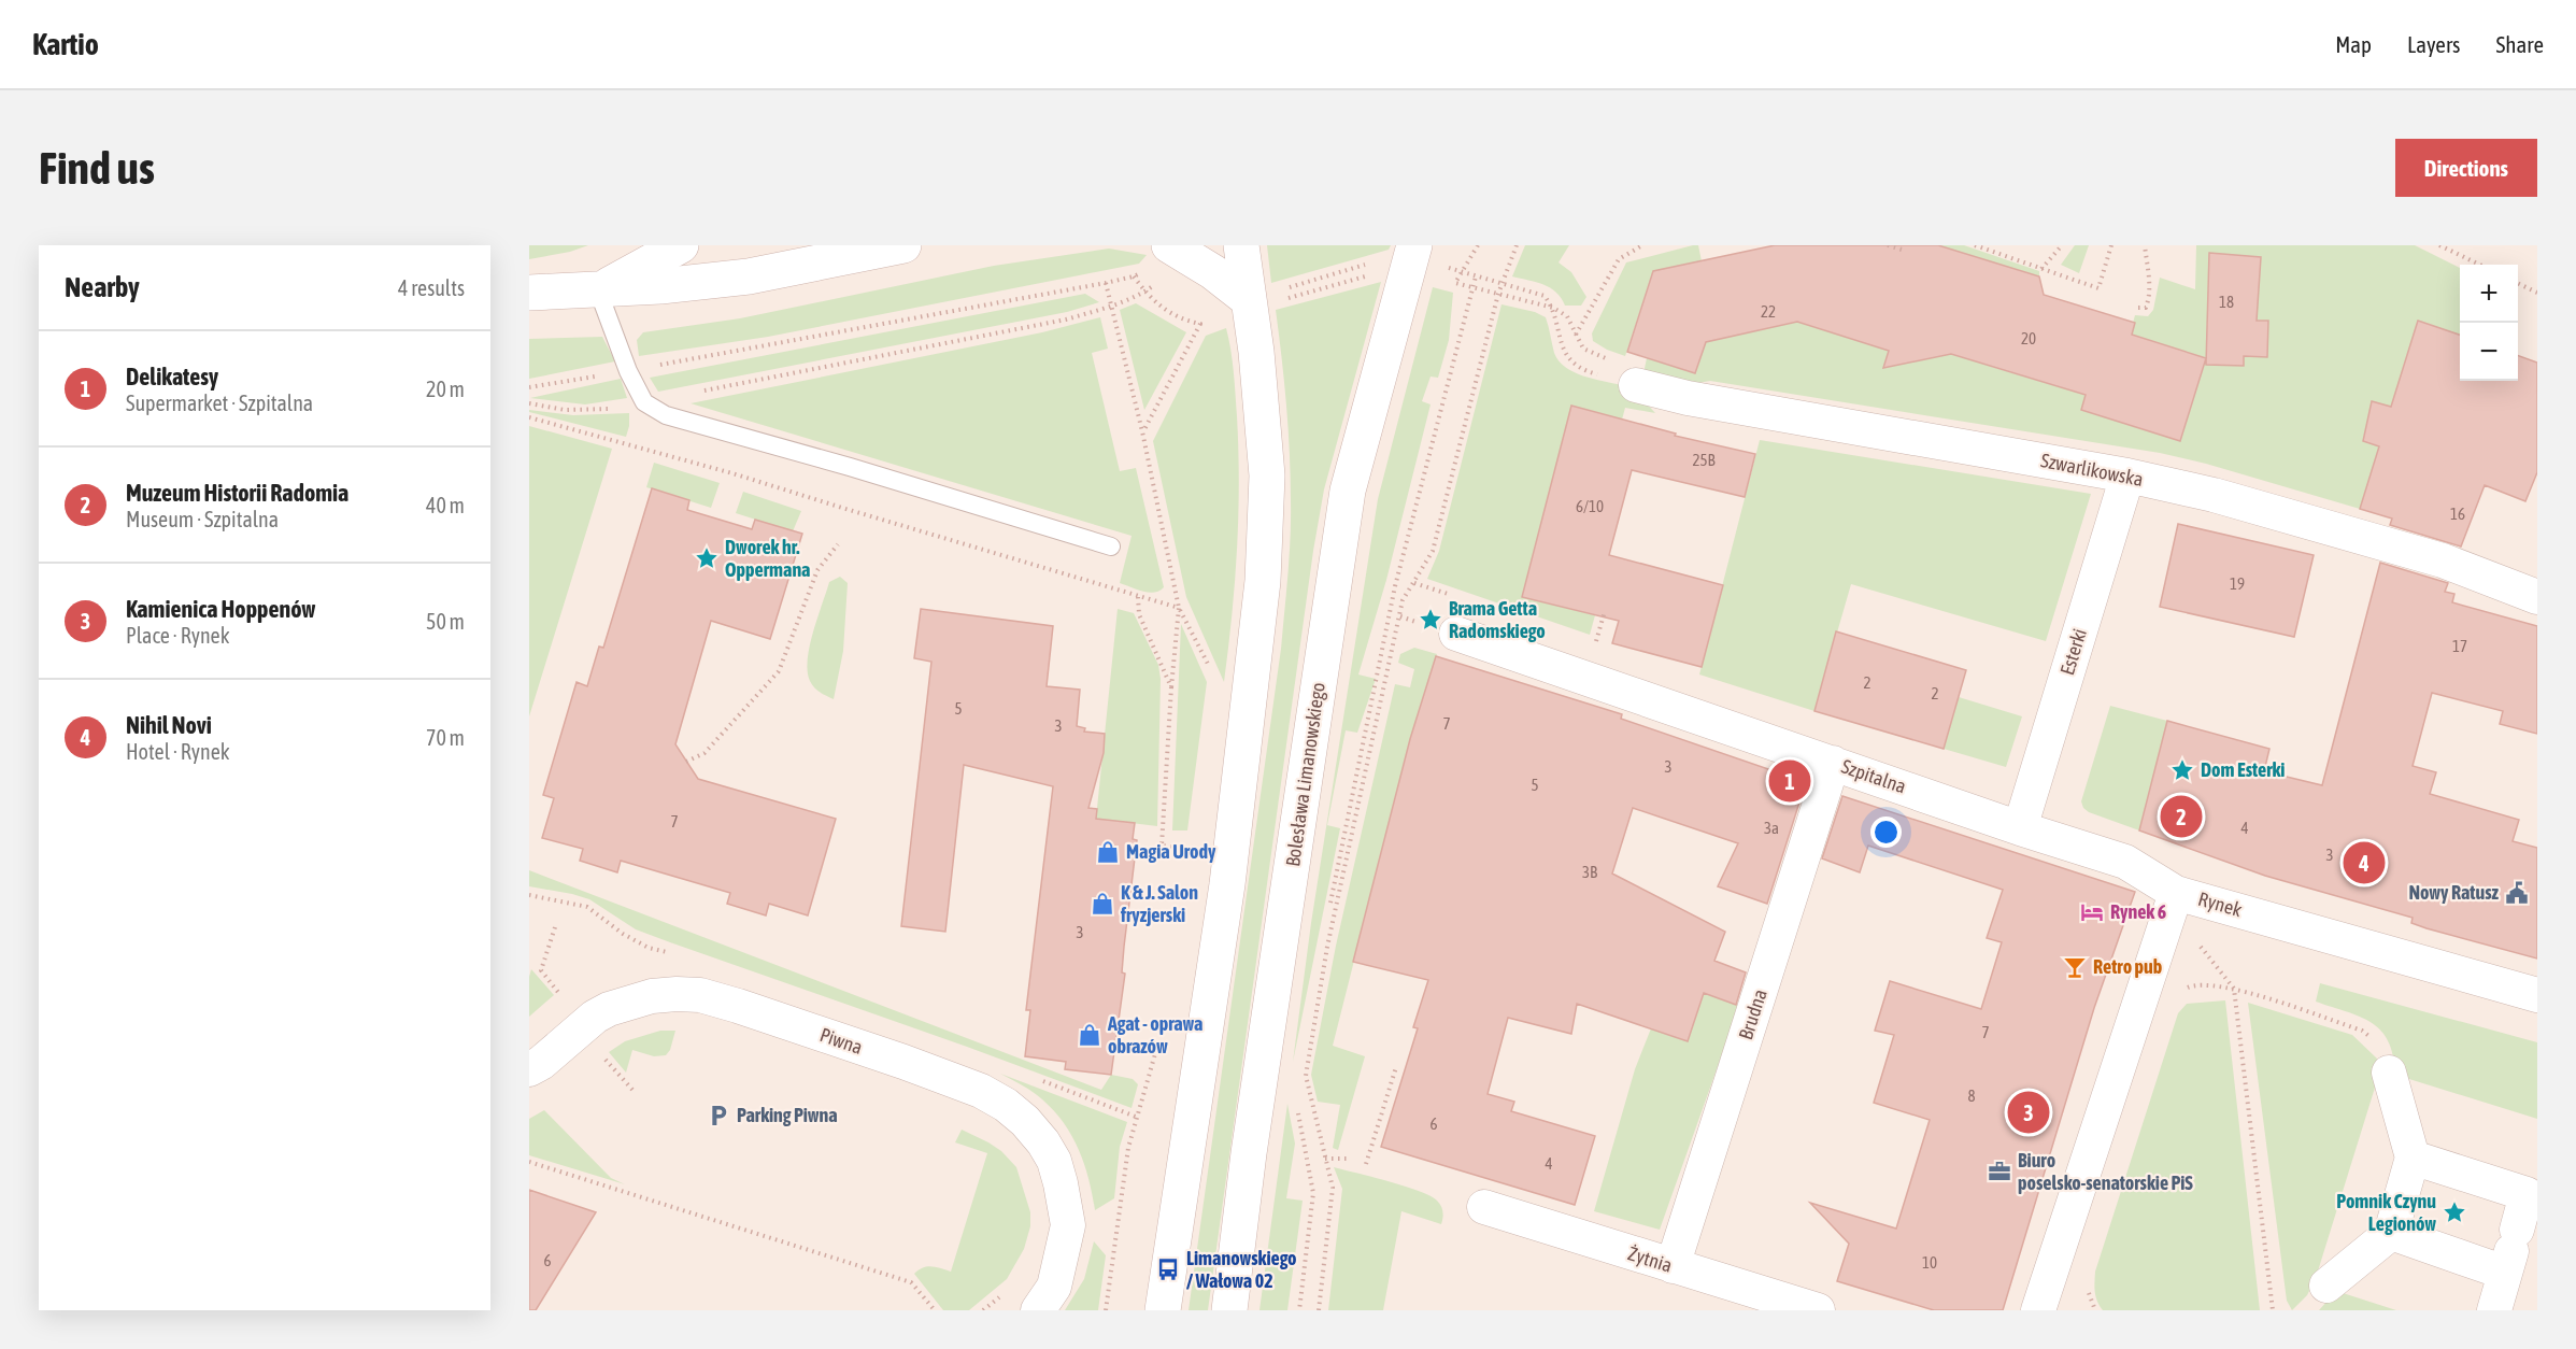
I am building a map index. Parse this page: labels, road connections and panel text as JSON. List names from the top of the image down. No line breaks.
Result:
{"streets":{"main road":["Bolesława Limanowskiego"],"street":["Szwarlikowska","Esterki","Szpitalna","Rynek","Brudna","Piwna","Żytnia"]},"crossings":[["Szwarlikowska","Esterki"],["Esterki","Szpitalna"],["Szpitalna","Rynek"],["Szpitalna","Brudna"],["Brudna","Żytnia"]],"places":{"place":["Dworek hr. Oppermana","Brama Getta Radomskiego","Dom Esterki","Pomnik Czynu Legionów"],"shop":["Magia Urody","K & J. Salon fryzjerski","Agat - oprawa obrazów"],"public building":["Nowy Ratusz"],"hotel":["Rynek 6"],"bar":["Retro pub"],"parking":["Parking Piwna"],"office":["Biuro poselsko-senatorskie PiS"],"bus stop":["Limanowskiego / Wałowa 02"]},"house_numbers":["18","22","20","25B","6/10","16","19","17","2","2","5","7","3","3","5","7","3a","4","3","3B","3","7","8","6","4","6","10"],"page":{"header":"Kartio","nav":["Map","Layers","Share"],"buttons":"Directions","title":"Find us","heading":["Nearby","4 results"],"map_buttons":["+","−"],"list":[{"mark":"1","name":"Delikatesy","note":"Supermarket · Szpitalna","value":"20 m"},{"mark":"2","name":"Muzeum Historii Radomia","note":"Museum · Szpitalna","value":"40 m"},{"mark":"3","name":"Kamienica Hoppenów","note":"Place · Rynek","value":"50 m"},{"mark":"4","name":"Nihil Novi","note":"Hotel · Rynek","value":"70 m"}],"pins":["1","2","4","3"]}}
